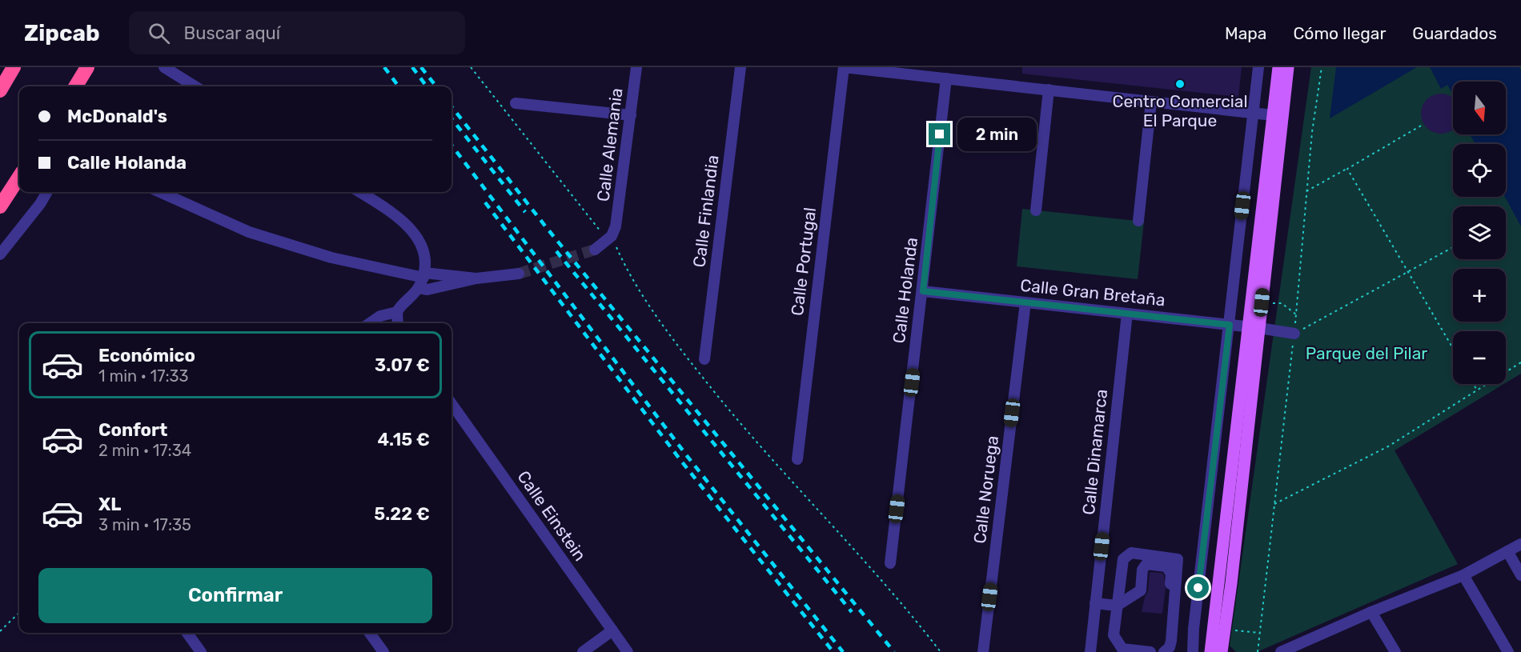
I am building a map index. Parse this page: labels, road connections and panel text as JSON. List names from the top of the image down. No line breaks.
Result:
{"streets":{"street":["Calle Alemania","Calle Finlandia","Calle Portugal","Calle Holanda","Calle Gran Bretaña","Calle Dinamarca","Calle Noruega","Calle Einstein"]},"crossings":[["Calle Holanda","Calle Gran Bretaña"],["Calle Gran Bretaña","Calle Dinamarca"],["Calle Gran Bretaña","Calle Noruega"]],"parks":["Parque del Pilar"],"places":["Centro Comercial El Parque"],"north":"bottom","page":{"header":"Zipcab","search":"Buscar aquí","nav":["Mapa","Cómo llegar","Guardados"],"map_buttons":["+","−"],"banner":["McDonald's","Calle Holanda"],"bubble":"2 min","list":[{"name":"Económico","note":"1 min · 17:33","value":"3.07 €"},{"name":"Confort","note":"2 min · 17:34","value":"4.15 €"},{"name":"XL","note":"3 min · 17:35","value":"5.22 €"}],"buttons":"Confirmar"}}
